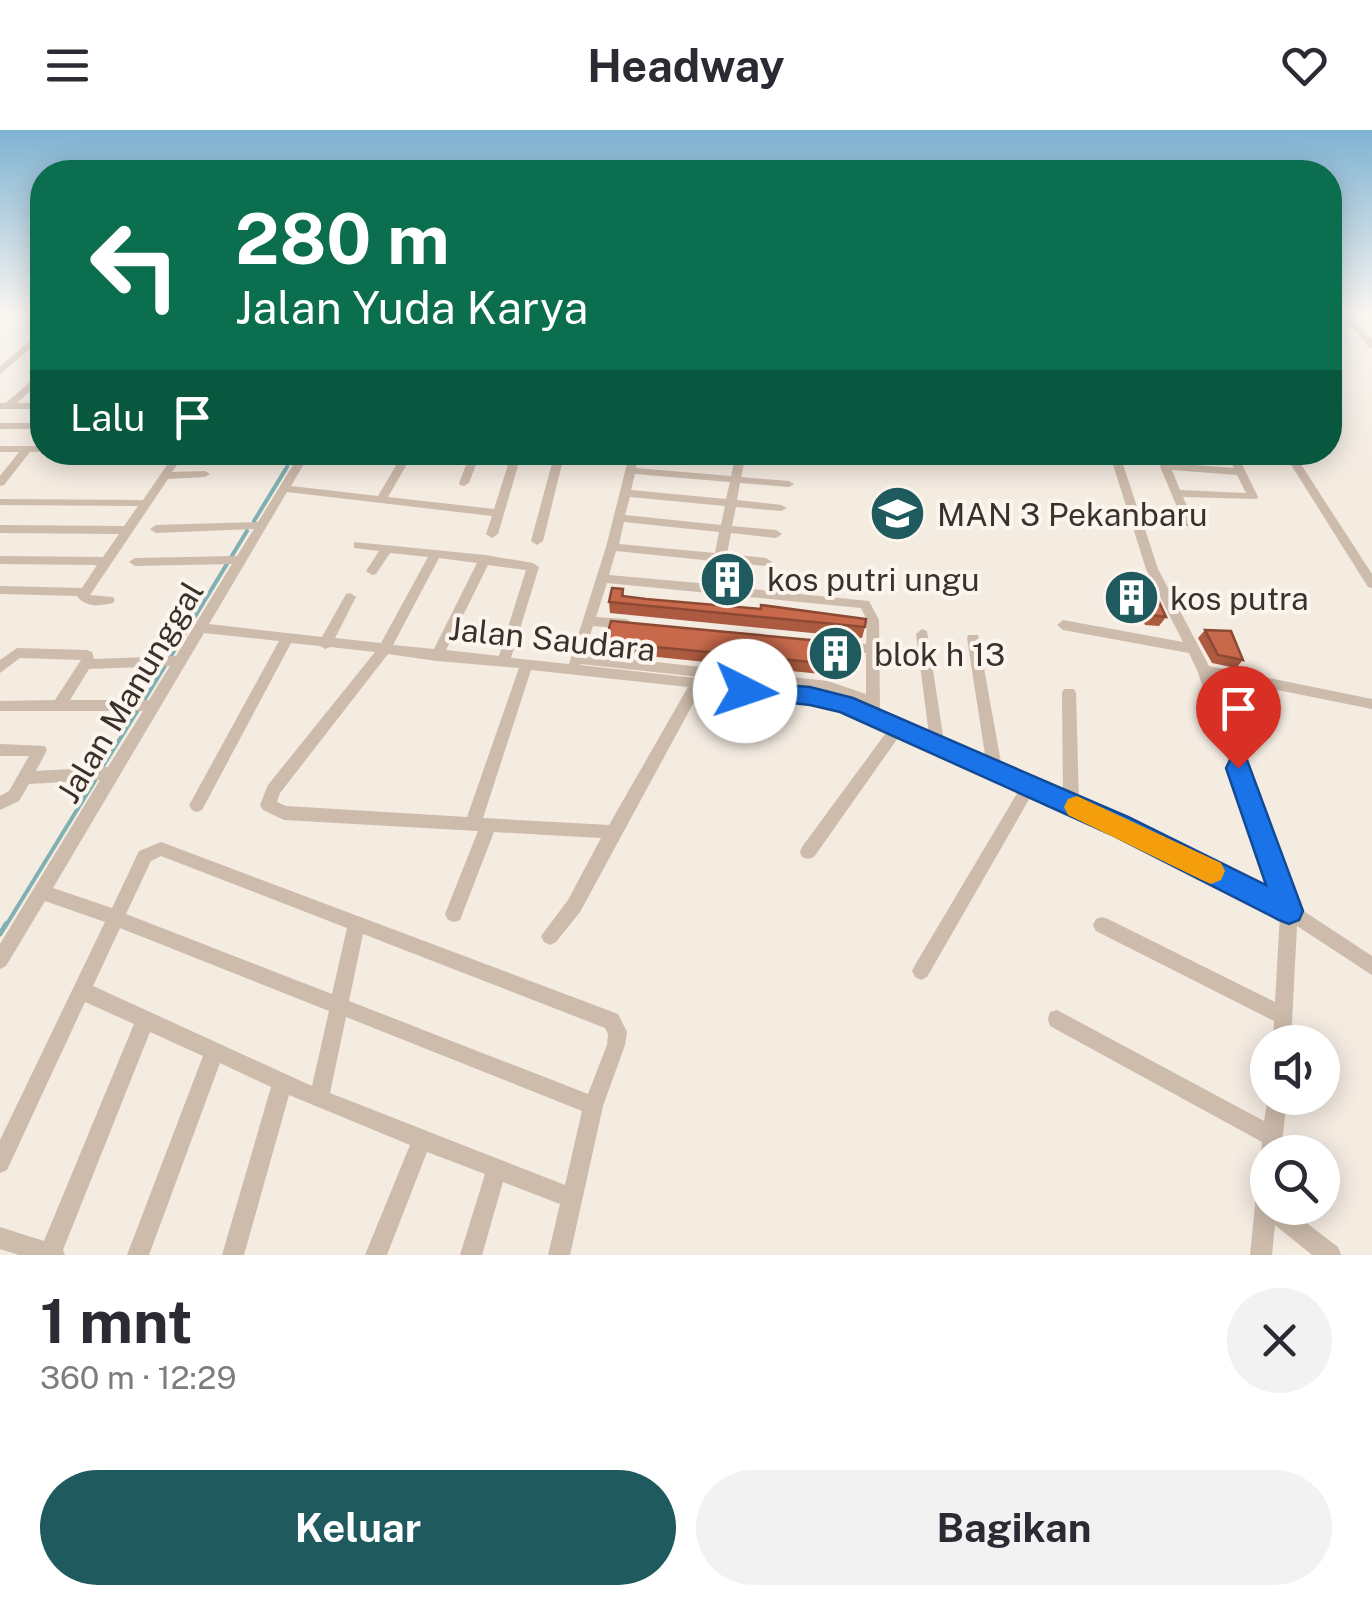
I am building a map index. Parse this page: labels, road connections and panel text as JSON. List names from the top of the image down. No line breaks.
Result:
{"streets":{"street":["Jalan Saudara","Jalan Manunggal"]},"crossings":[["Jalan Saudara","Jalan Manunggal"]],"places":{"school or university":["MAN 3 Pekanbaru"],"building":["kos putri ungu","kos putra","blok h 13"]},"page":{"header":"Headway","turn":["280 m","Jalan Yuda Karya"],"then":"Lalu","heading":["1 mnt","360 m · 12:29"],"buttons":["Keluar","Bagikan"]}}
